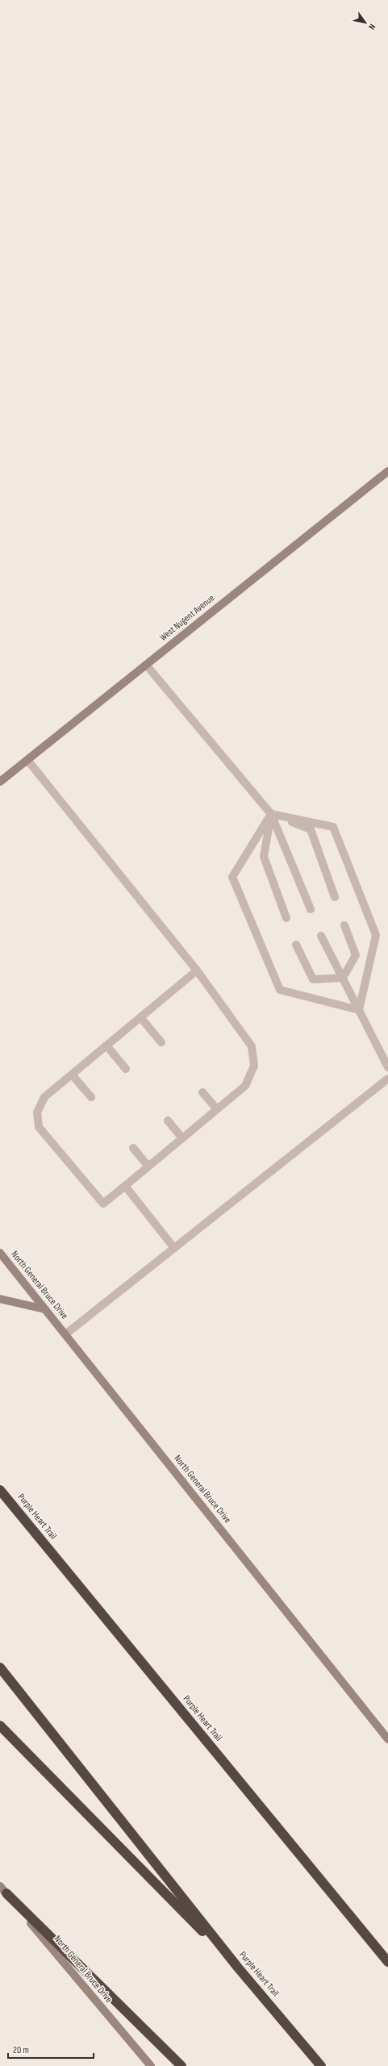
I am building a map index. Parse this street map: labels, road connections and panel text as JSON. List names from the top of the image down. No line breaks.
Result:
{"streets":{"highway":["Purple Heart Trail"],"main road":["West Nugent Avenue","North General Bruce Drive"]},"scale_bar":"20 m","north":"bottom right"}
